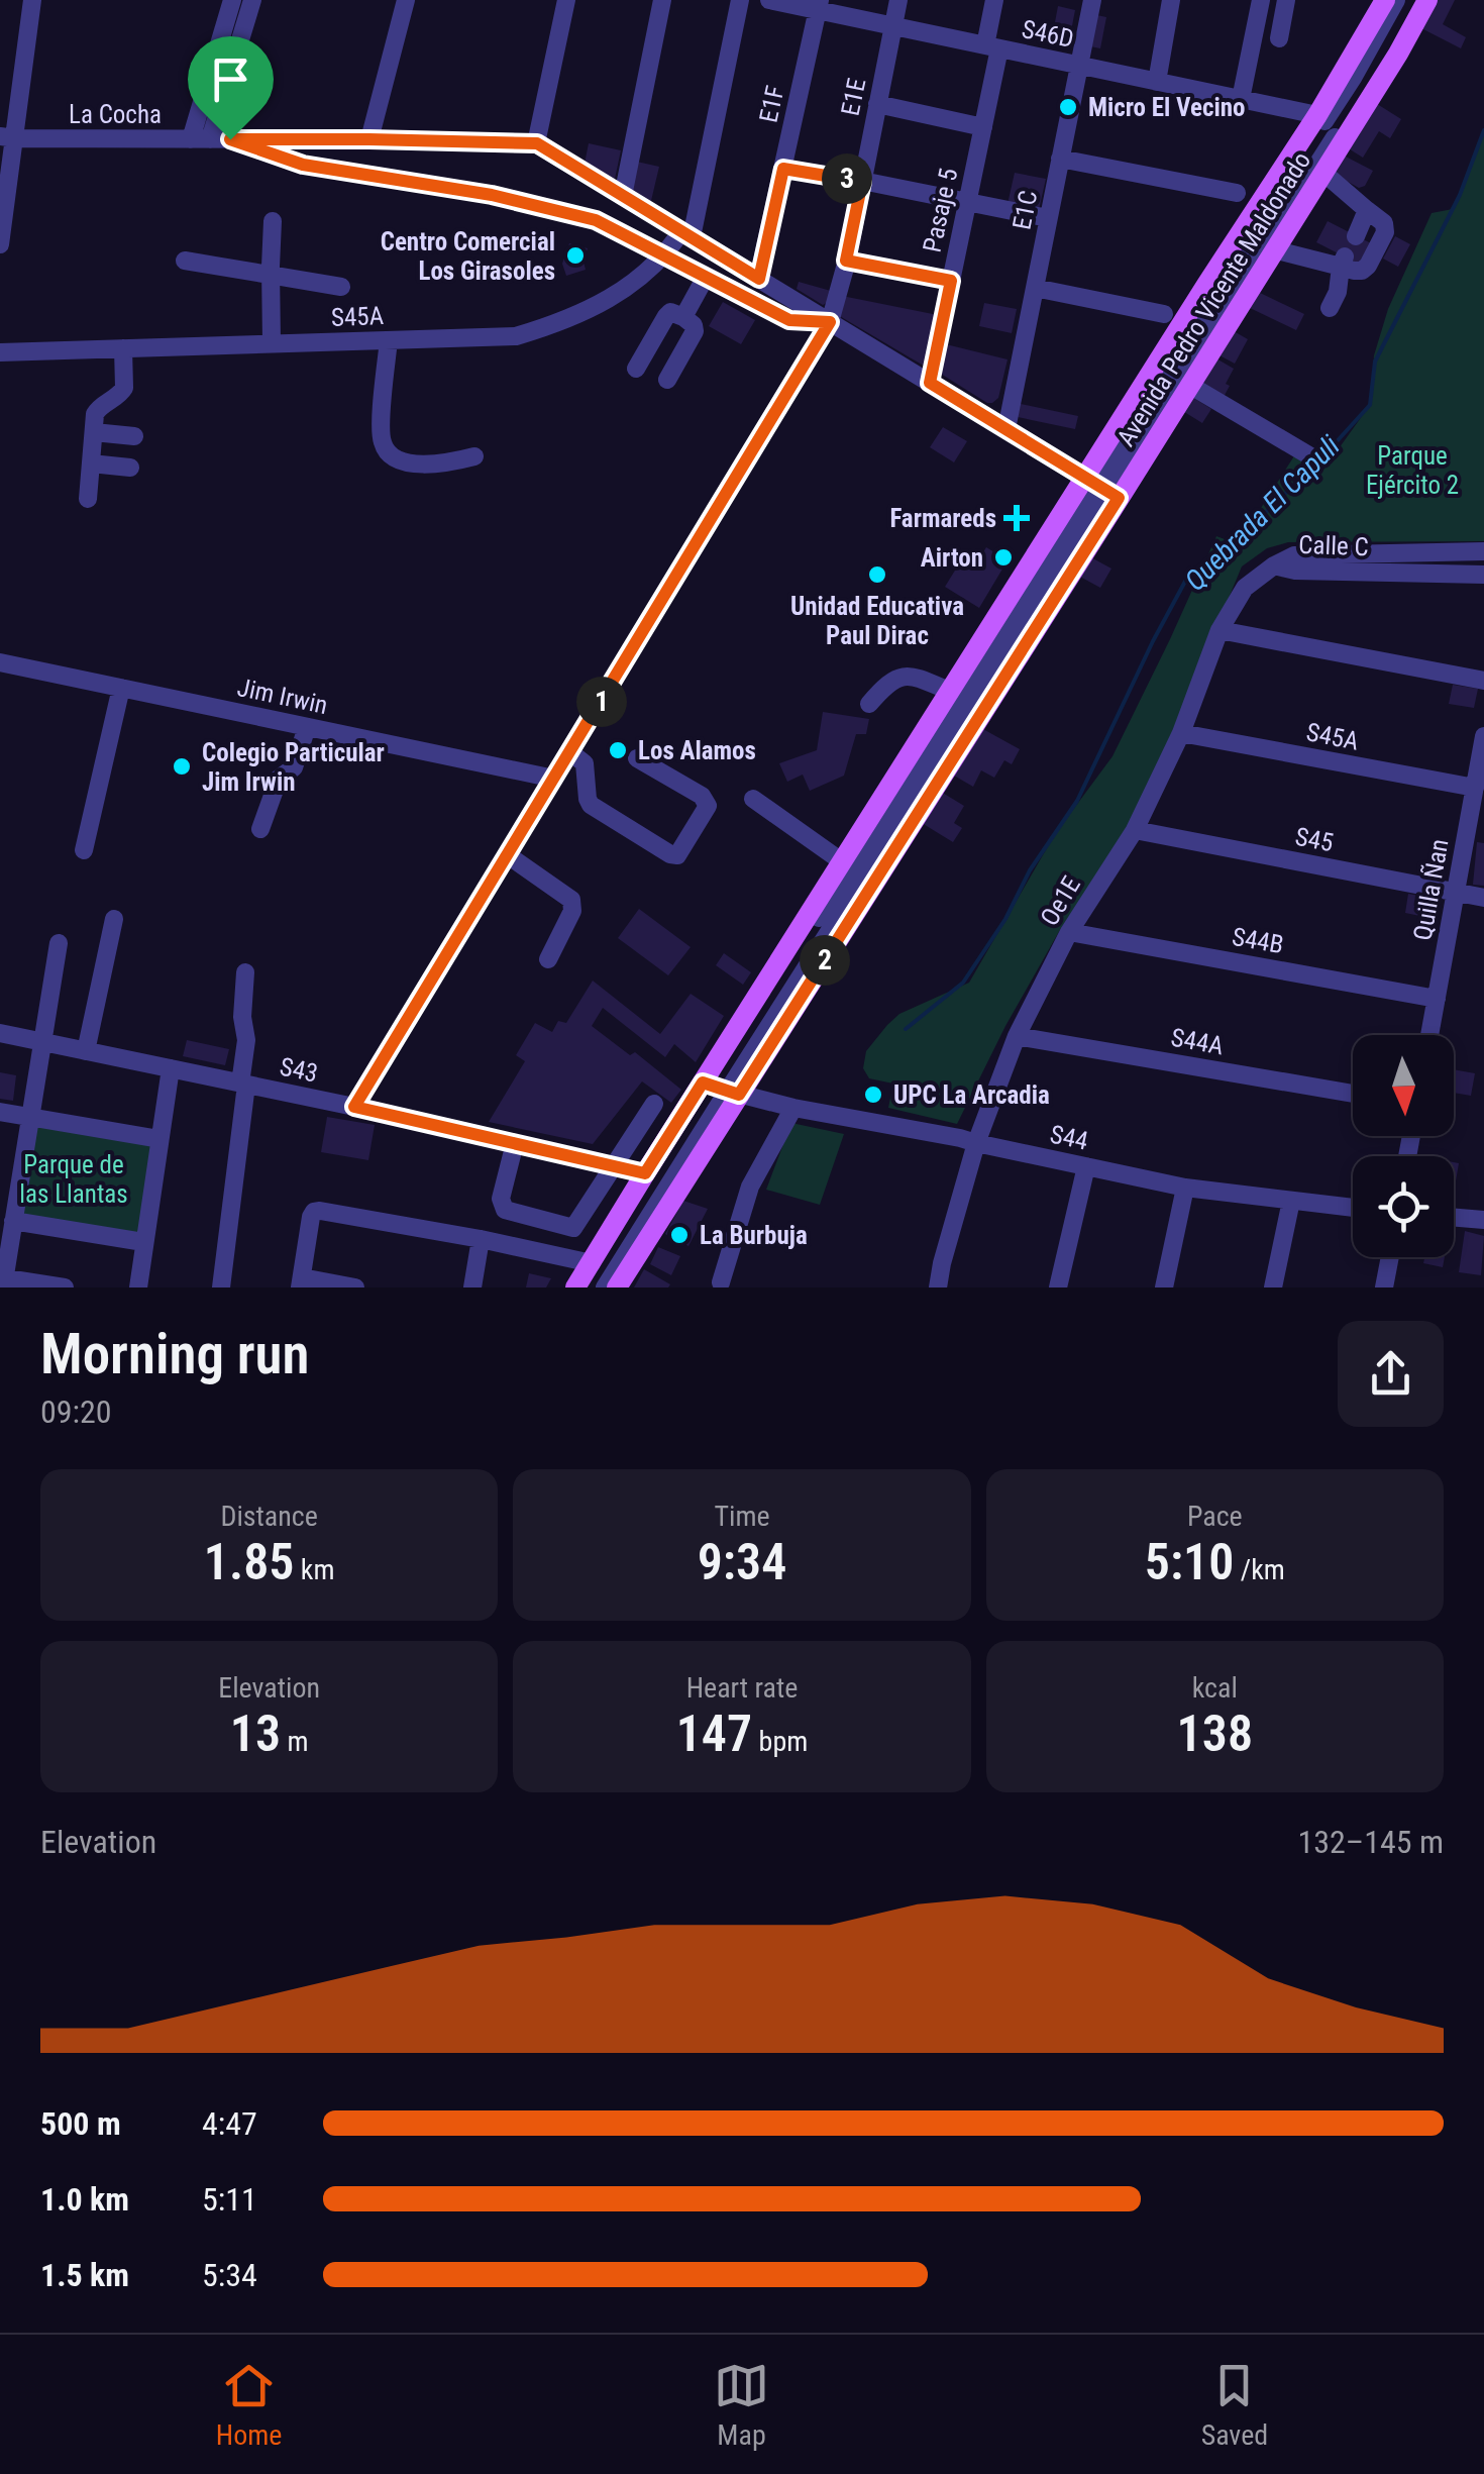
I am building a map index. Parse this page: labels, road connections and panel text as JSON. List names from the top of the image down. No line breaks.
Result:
{"streets":{"main road":["Avenida Pedro Vicente Maldonado"],"street":["S46D","E1E","E1F","La Cocha","Pasaje 5","E1C","S45A","Calle C","Jim Irwin","S45","Quilla Ñan","Oe1E","S44B","S44A","S43","S44"]},"crossings":[["S46D","E1E"],["S46D","E1F"],["S46D","Pasaje 5"],["S46D","E1C"],["S46D","Avenida Pedro Vicente Maldonado"],["E1E","La Cocha"],["E1E","Jim Irwin"],["E1E","S43"],["E1F","La Cocha"],["La Cocha","Pasaje 5"],["La Cocha","E1C"],["La Cocha","Avenida Pedro Vicente Maldonado"],["La Cocha","S45A"],["Avenida Pedro Vicente Maldonado","S43"],["Avenida Pedro Vicente Maldonado","S44"],["S45A","Quilla Ñan"],["S45A","Oe1E"],["Calle C","Oe1E"],["S45","Quilla Ñan"],["S45","Oe1E"],["Quilla Ñan","S44B"],["Oe1E","S44B"],["Oe1E","S44A"],["Oe1E","S44"]],"water":["Quebrada El Capuli"],"parks":["Parque Ejército 2","Parque de las Llantas"],"places":{"other":["Micro El Vecino","Centro Comercial Los Girasoles","Airton","Unidad Educativa Paul Dirac","Los Alamos","Colegio Particular Jim Irwin","UPC La Arcadia","La Burbuja"],"health":["Farmareds"]},"north":"bottom","page":{"pins":["3","1","2"],"heading":["Morning run","09:20"],"stats":[["Distance","1.85 km"],["Time","9:34"],["Pace","5:10 /km"],["Elevation","13 m"],["Heart rate","147 bpm"],["kcal","138"]],"chart":["Elevation","132–145 m"],"list":[{"name":"500 m","note":"4:47"},{"name":"1.0 km","note":"5:11"},{"name":"1.5 km","note":"5:34"}],"tabs":["Home","Map","Saved"]}}
